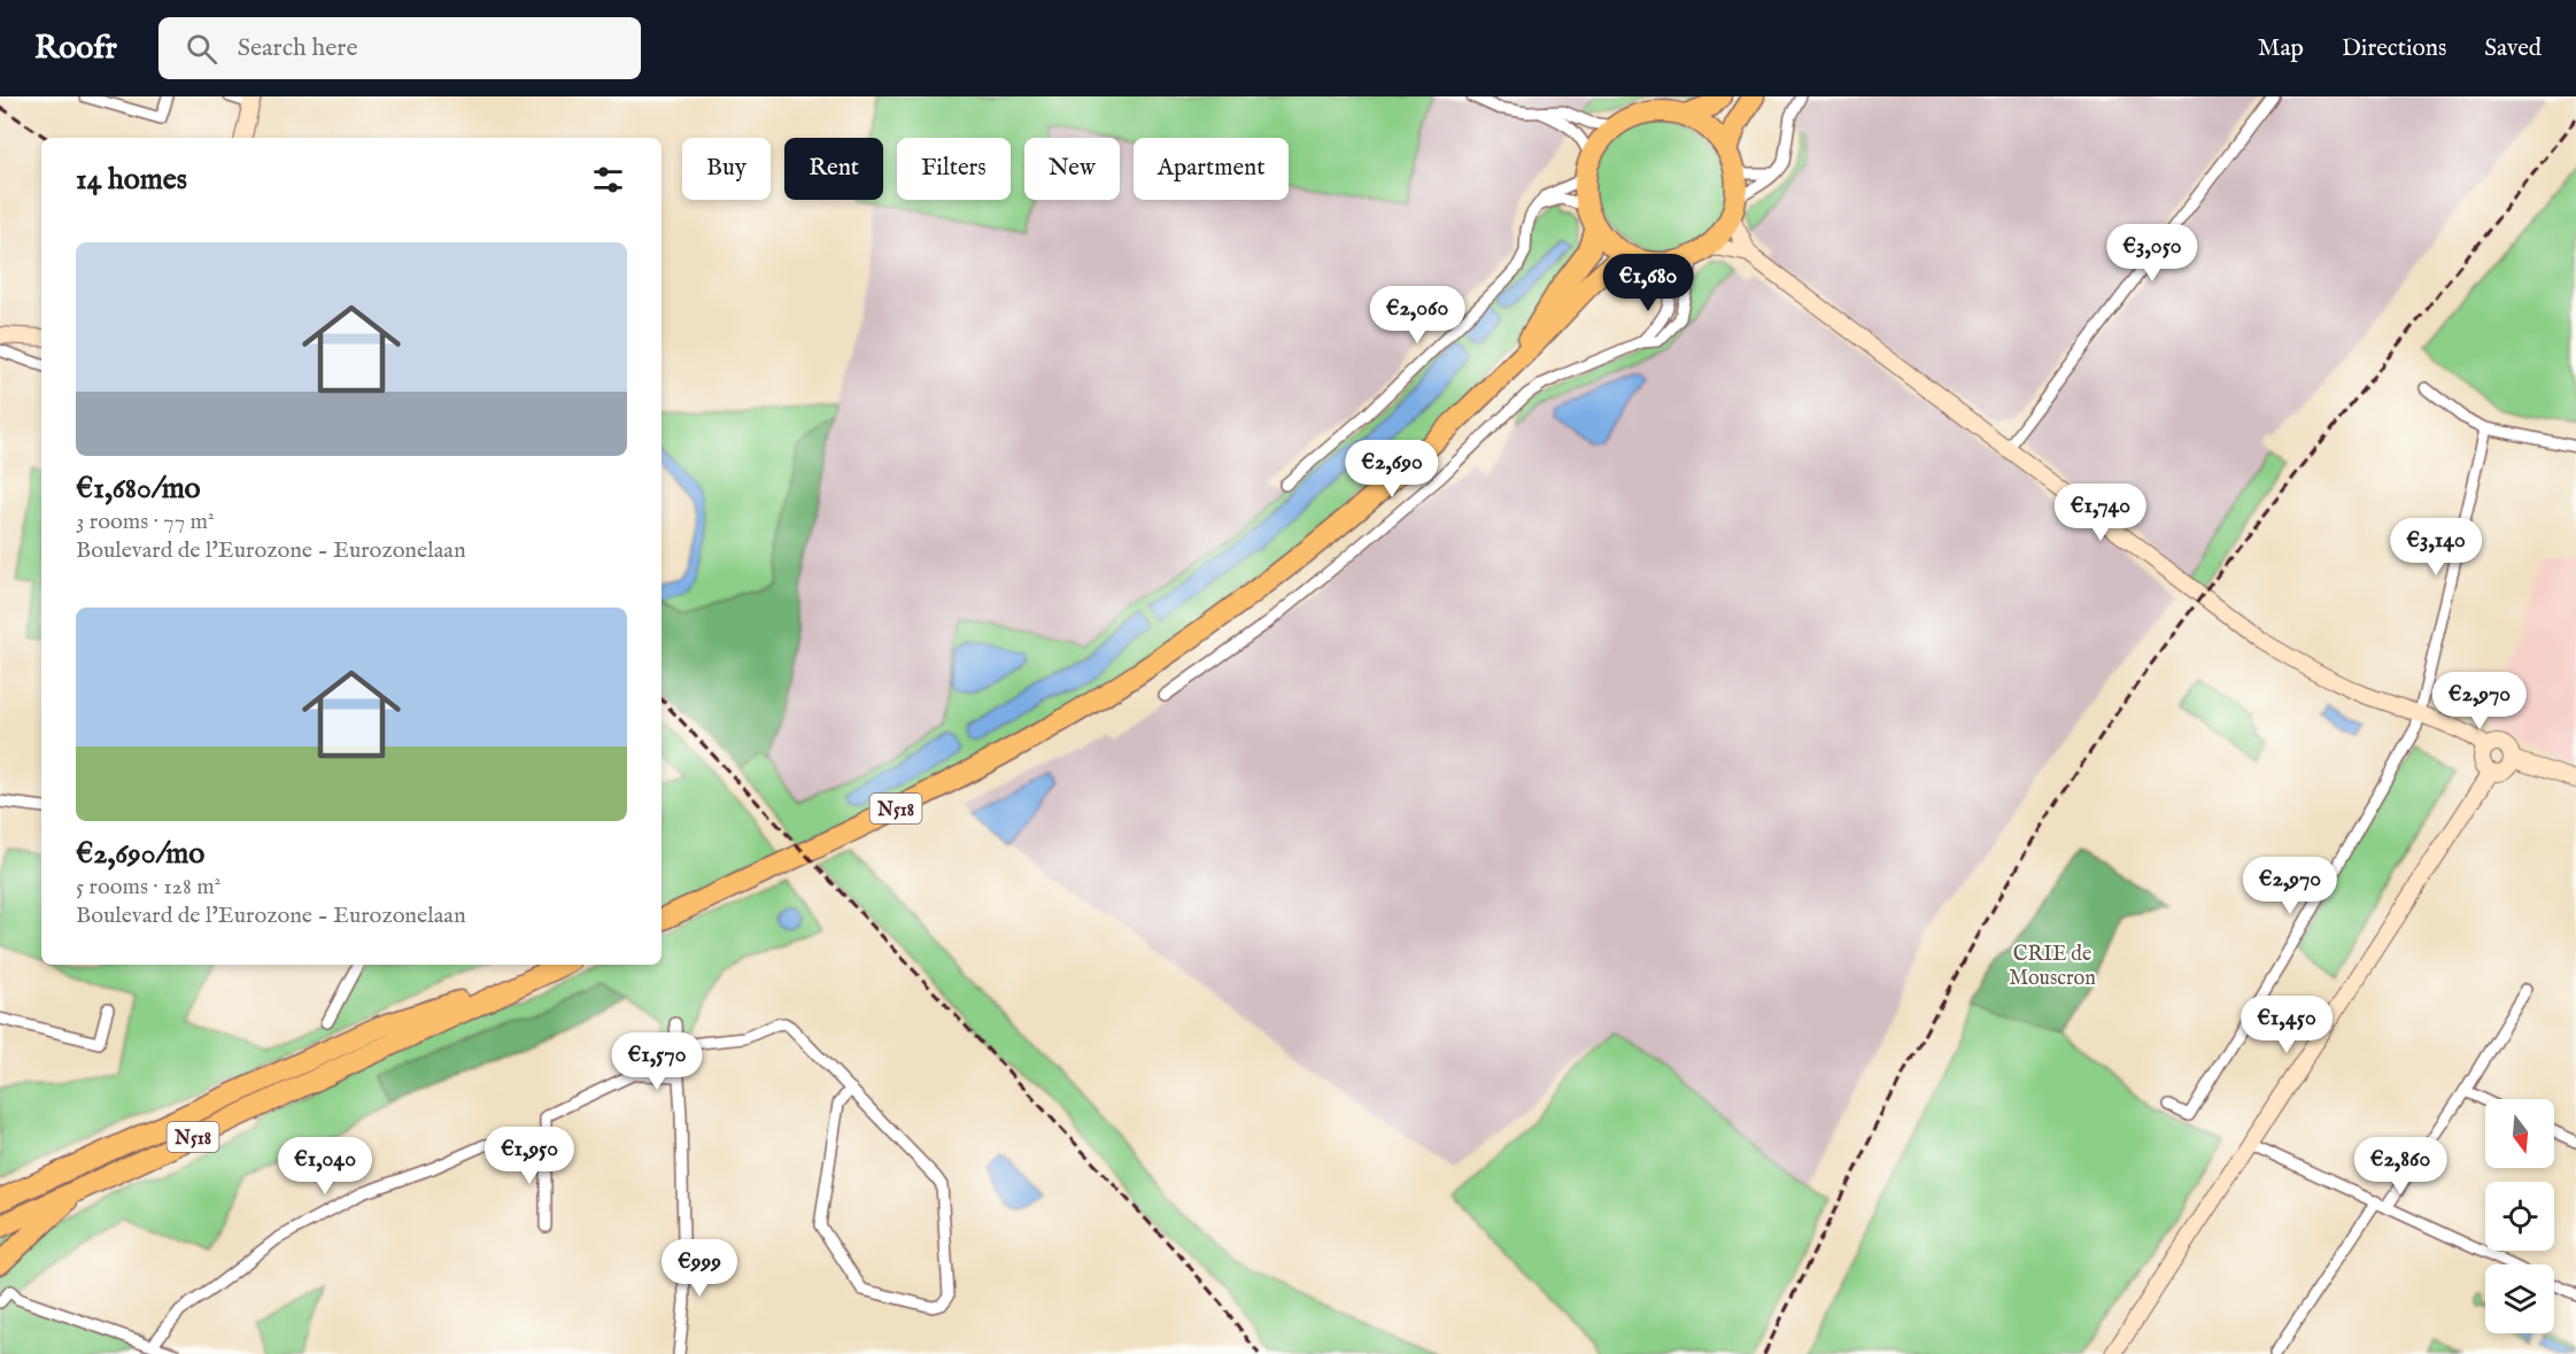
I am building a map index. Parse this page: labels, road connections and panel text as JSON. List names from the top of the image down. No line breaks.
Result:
{"streets":{"highway":["N518"]},"parks":["CRIE de Mouscron"],"north":"bottom","page":{"header":"Roofr","search":"Search here","nav":["Map","Directions","Saved"],"chip":["Buy","Rent","Filters","New","Apartment"],"heading":"14 homes","list":[{"name":"€1,680/mo","note":"3 rooms · 77 m² · Boulevard de l'Eurozone - Eurozonelaan"},{"name":"€2,690/mo","note":"5 rooms · 128 m² · Boulevard de l'Eurozone - Eurozonelaan"}],"price":["€3,050","€1,680","€2,060","€2,690","€1,740","€3,140","€2,970","€2,970","€1,450","€1,570","€1,950","€1,040","€2,860","€999"]}}
